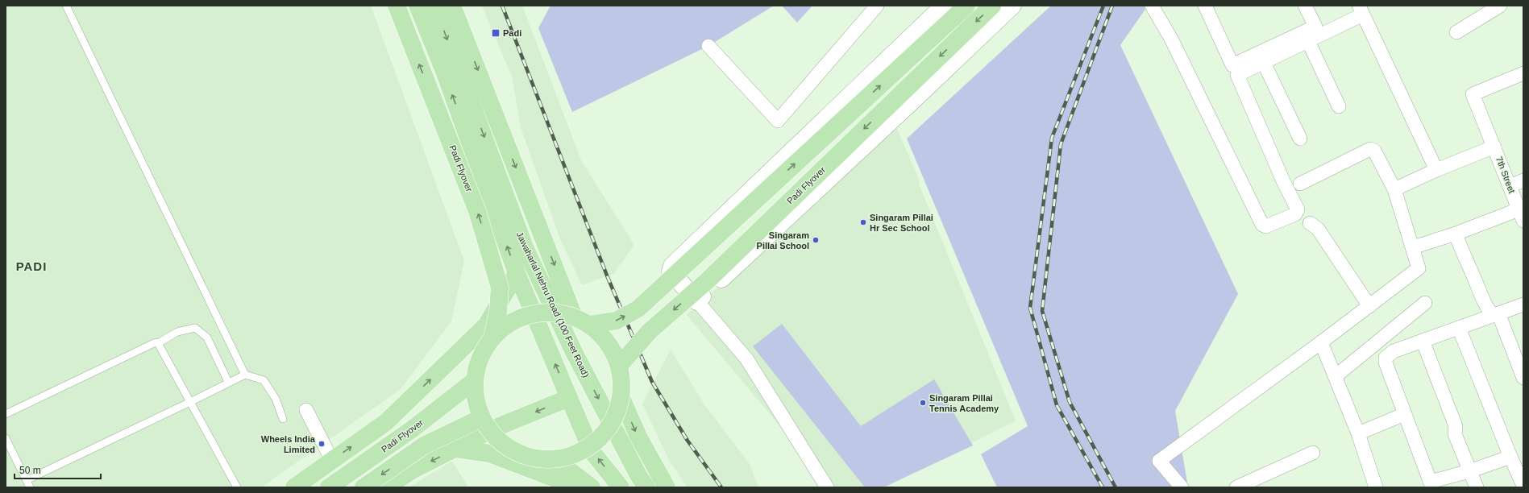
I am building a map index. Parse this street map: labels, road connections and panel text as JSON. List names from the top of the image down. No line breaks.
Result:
{"streets":{"main road":["Padi Flyover","Jawaharlal Nehru Road (100 Feet Road)"],"street":["7th Street"]},"districts":["PADI"],"places":{"transit":["Padi"],"other":["Singaram Pillai Hr Sec School","Singaram Pillai School","Singaram Pillai Tennis Academy","Wheels India Limited"]},"scale_bar":"50 m"}
